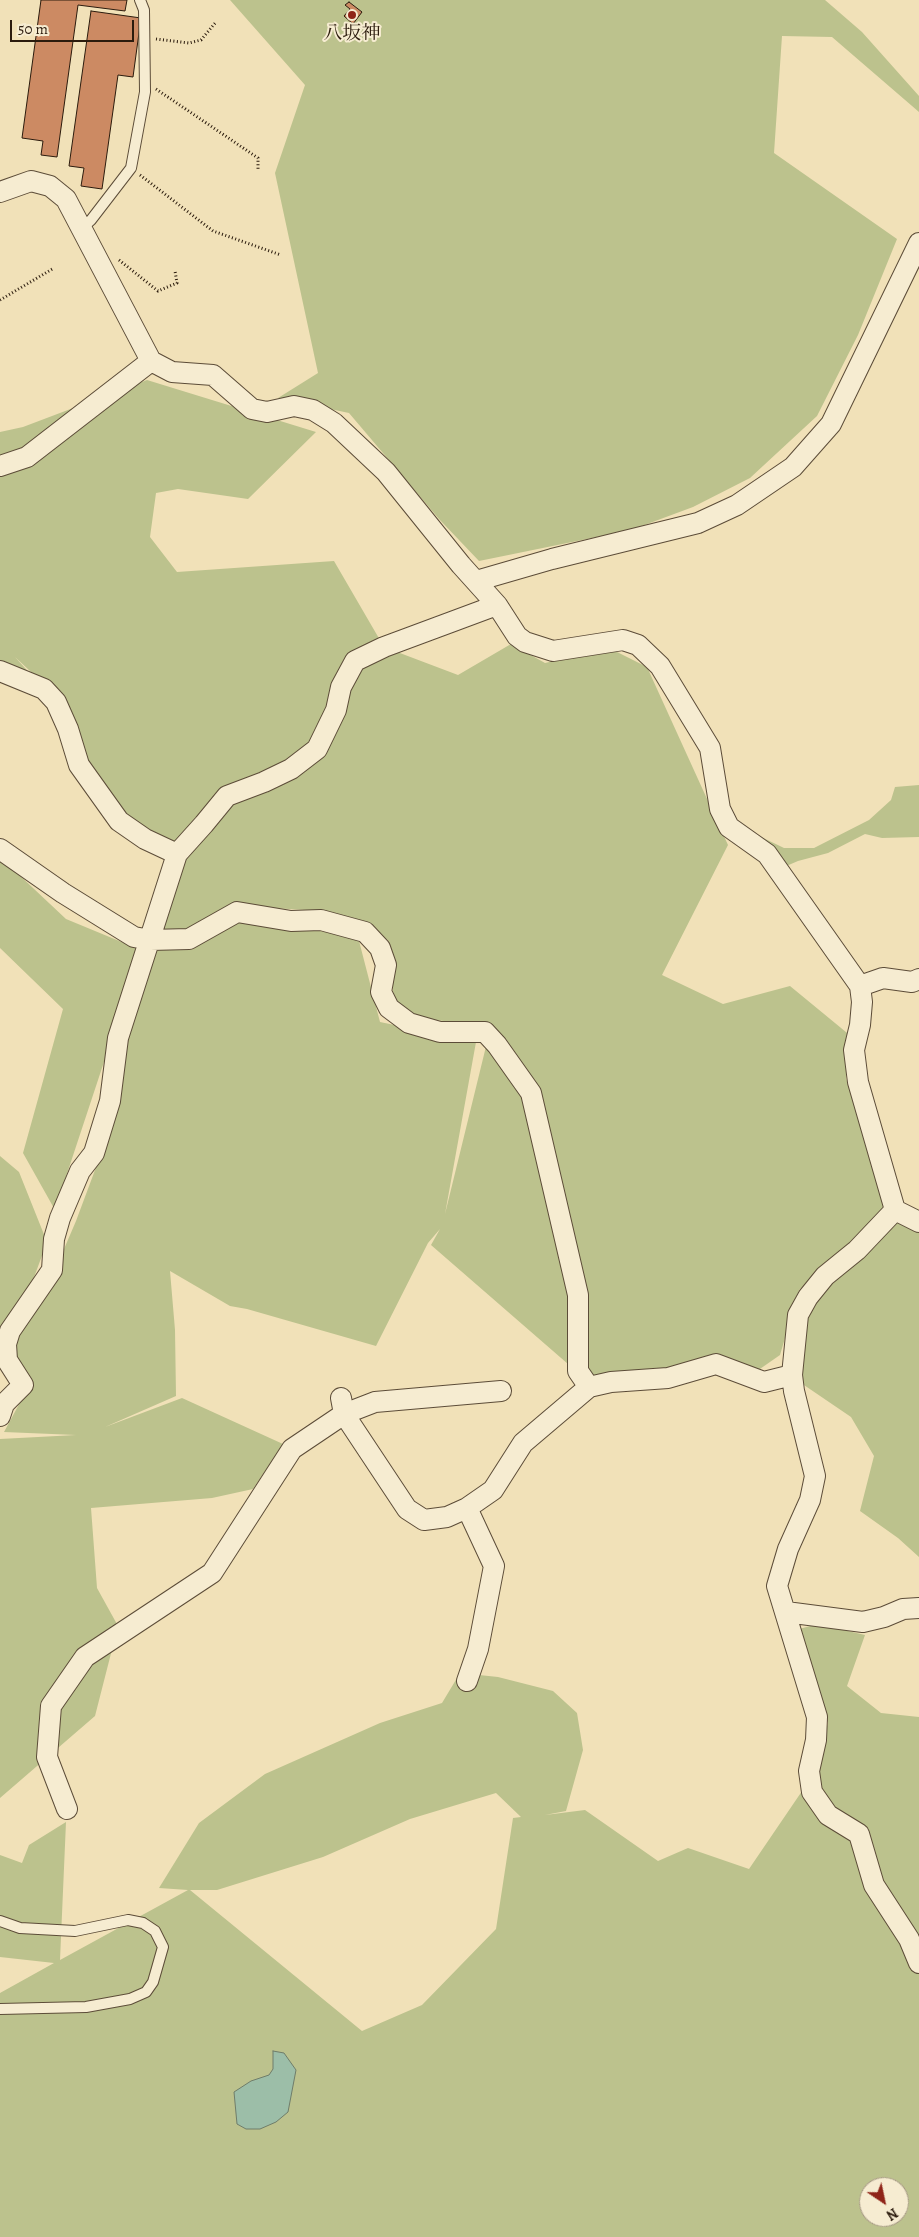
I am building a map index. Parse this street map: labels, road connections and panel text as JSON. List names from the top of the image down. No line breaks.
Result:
{"places":["八坂神"],"scale_bar":"50 m","north":"bottom right"}
